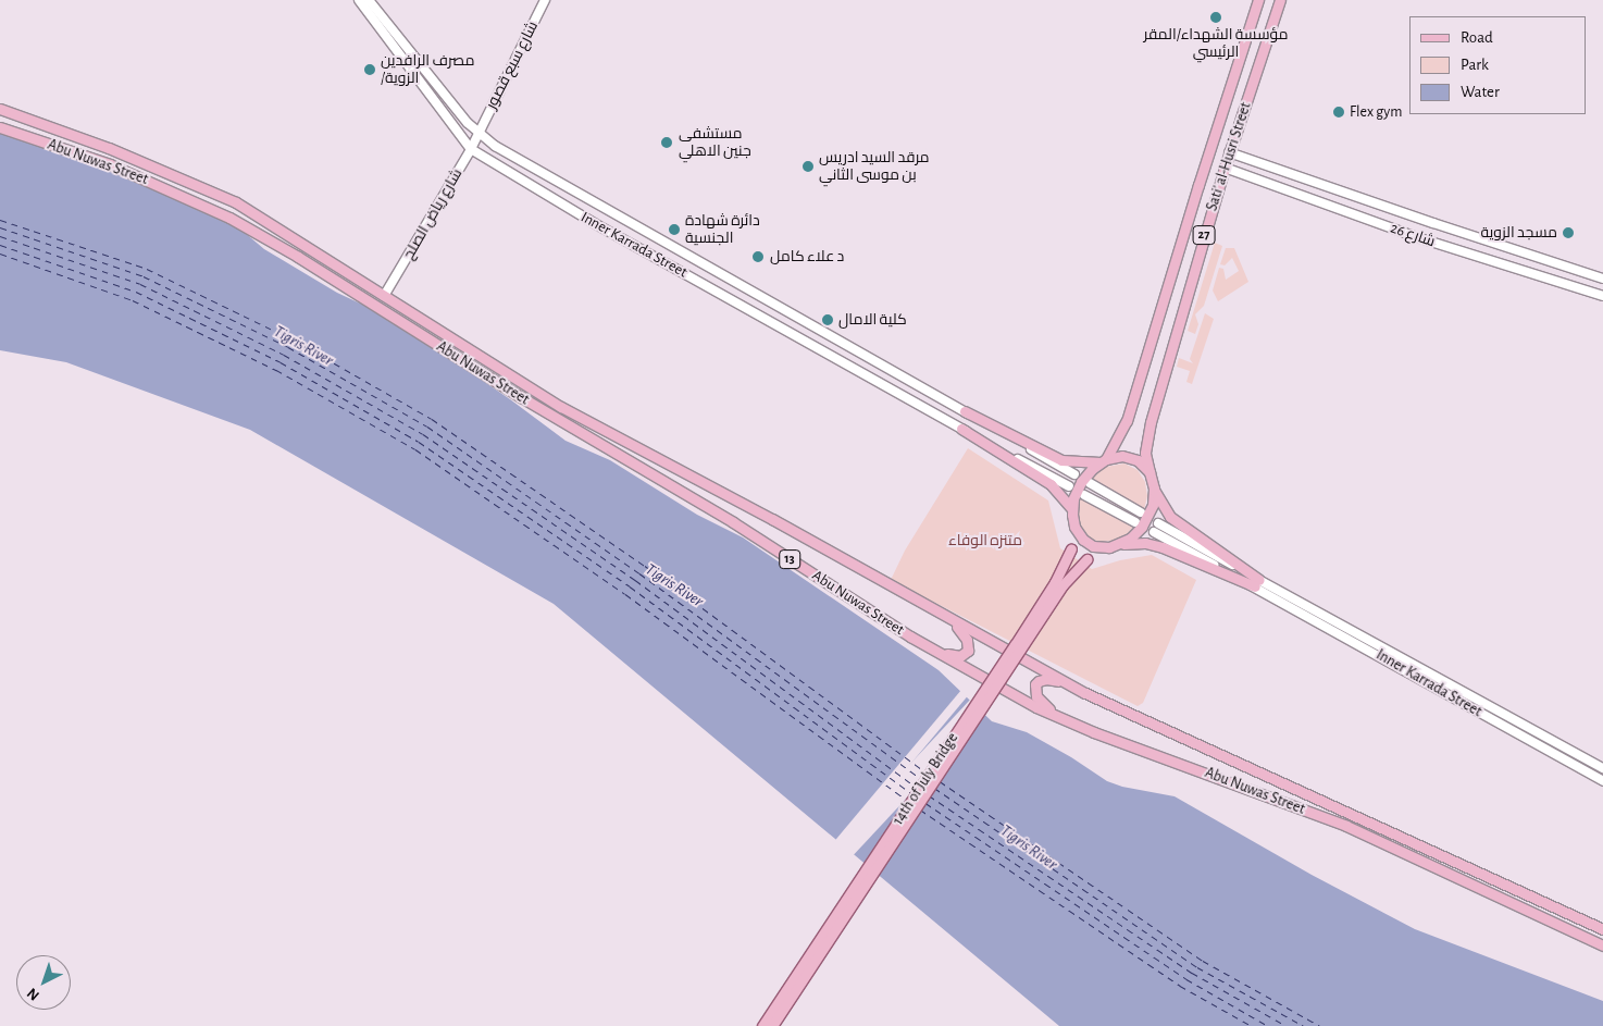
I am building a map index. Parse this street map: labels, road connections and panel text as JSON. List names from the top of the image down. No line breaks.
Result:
{"streets":{"main road":["شارع سبع قصور","Sati' al-Husri Street","Abu Nuwas Street","شارع رياض الصلح","27","شارع 26","Inner Karrada Street","13","14th of July Bridge"]},"crossings":[["شارع سبع قصور","شارع رياض الصلح"],["شارع سبع قصور","Inner Karrada Street"],["Sati' al-Husri Street","شارع 26"],["Sati' al-Husri Street","14th of July Bridge"],["Abu Nuwas Street","شارع رياض الصلح"],["شارع رياض الصلح","Inner Karrada Street"]],"water":["Tigris River"],"parks":["متنزه الوفاء"],"places":["مؤسسة الشهداء/المقر الرئيسي","مصرف الرافدين /الزوية","Flex gym","مستشفى جنين الاهلي","مرقد السيد ادريس بن موسى الثاني","دائرة شهادة الجنسية","مسجد الزوية","د علاء كامل","كلية الامال"],"legend":["Road","Park","Water"],"north":"bottom left"}
